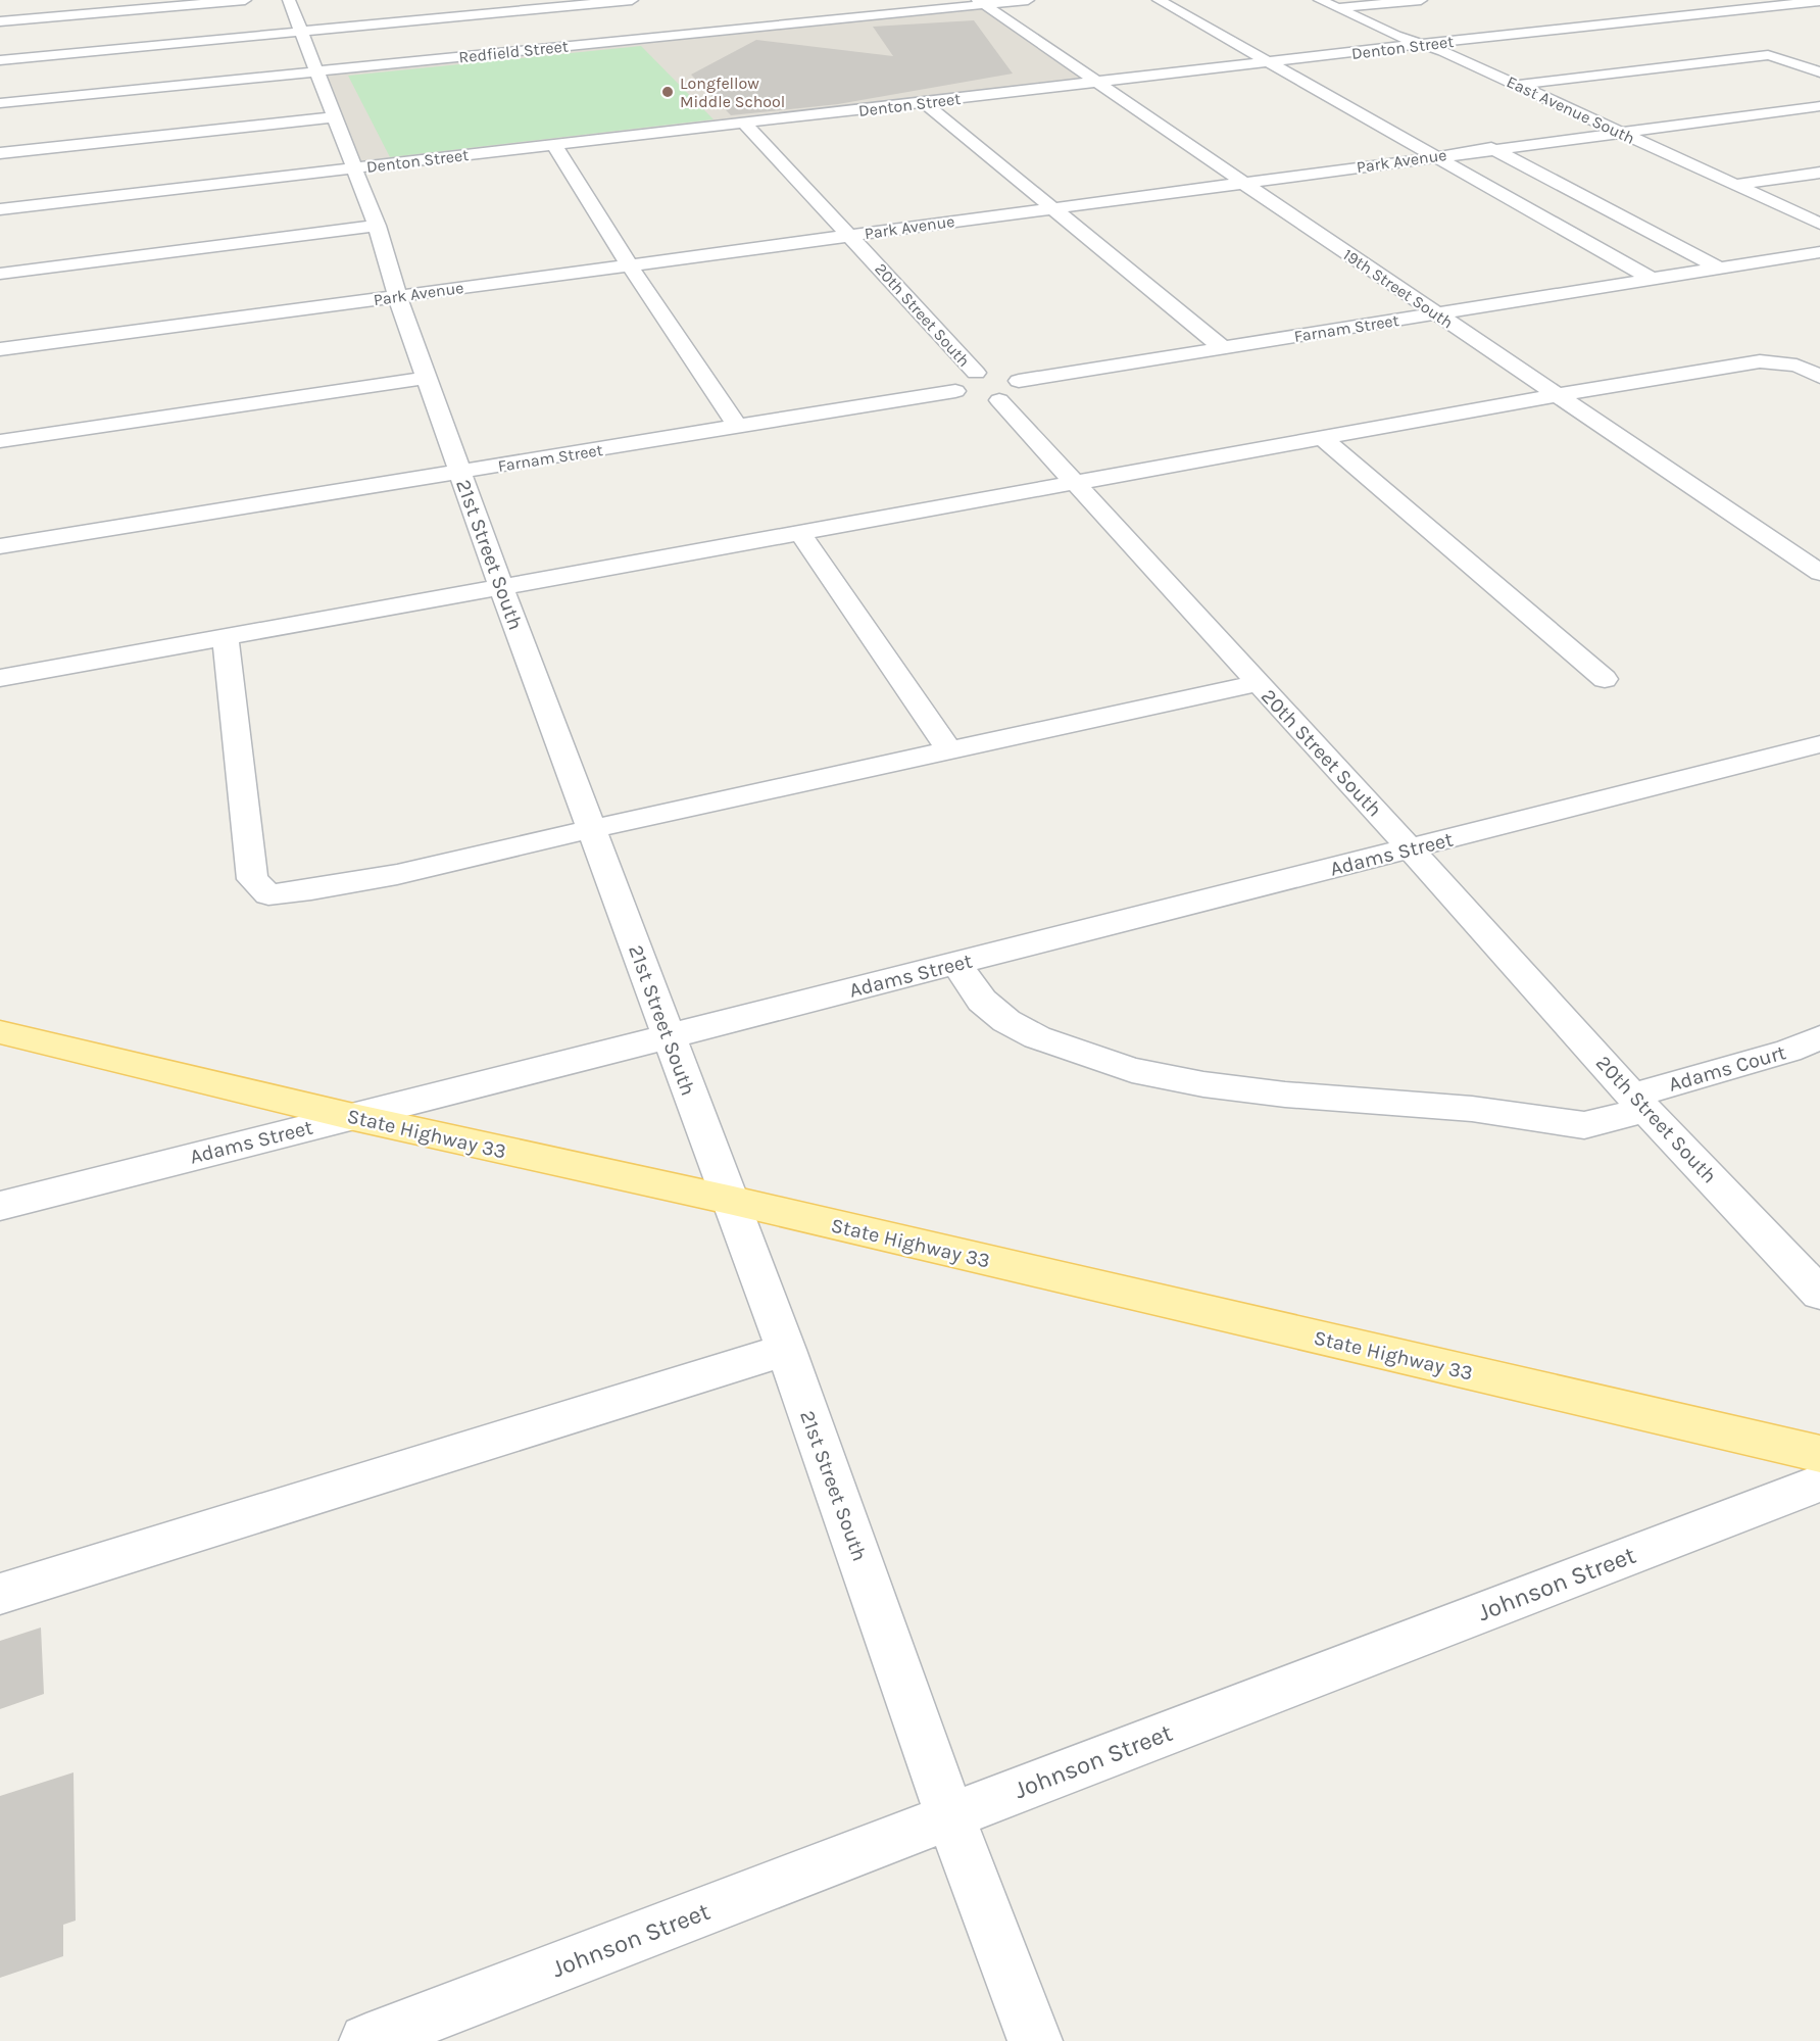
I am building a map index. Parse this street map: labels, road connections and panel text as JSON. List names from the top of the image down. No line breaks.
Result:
{"streets":{"main road":["State Highway 33"],"street":["Denton Street","Redfield Street","East Avenue South","Park Avenue","19th Street South","20th Street South","Farnam Street","21st Street South","Adams Street","Adams Court","Johnson Street"]},"crossings":[["Denton Street","East Avenue South"],["Denton Street","19th Street South"],["Denton Street","20th Street South"],["Denton Street","21st Street South"],["Redfield Street","19th Street South"],["Redfield Street","21st Street South"],["East Avenue South","Park Avenue"],["Park Avenue","19th Street South"],["Park Avenue","20th Street South"],["Park Avenue","21st Street South"],["19th Street South","Farnam Street"],["20th Street South","Farnam Street"],["20th Street South","Adams Street"],["20th Street South","Adams Court"],["Farnam Street","21st Street South"],["21st Street South","Adams Street"],["21st Street South","State Highway 33"],["21st Street South","Johnson Street"],["Adams Street","Adams Court"],["Adams Street","State Highway 33"]],"places":["Longfellow Middle School"]}
